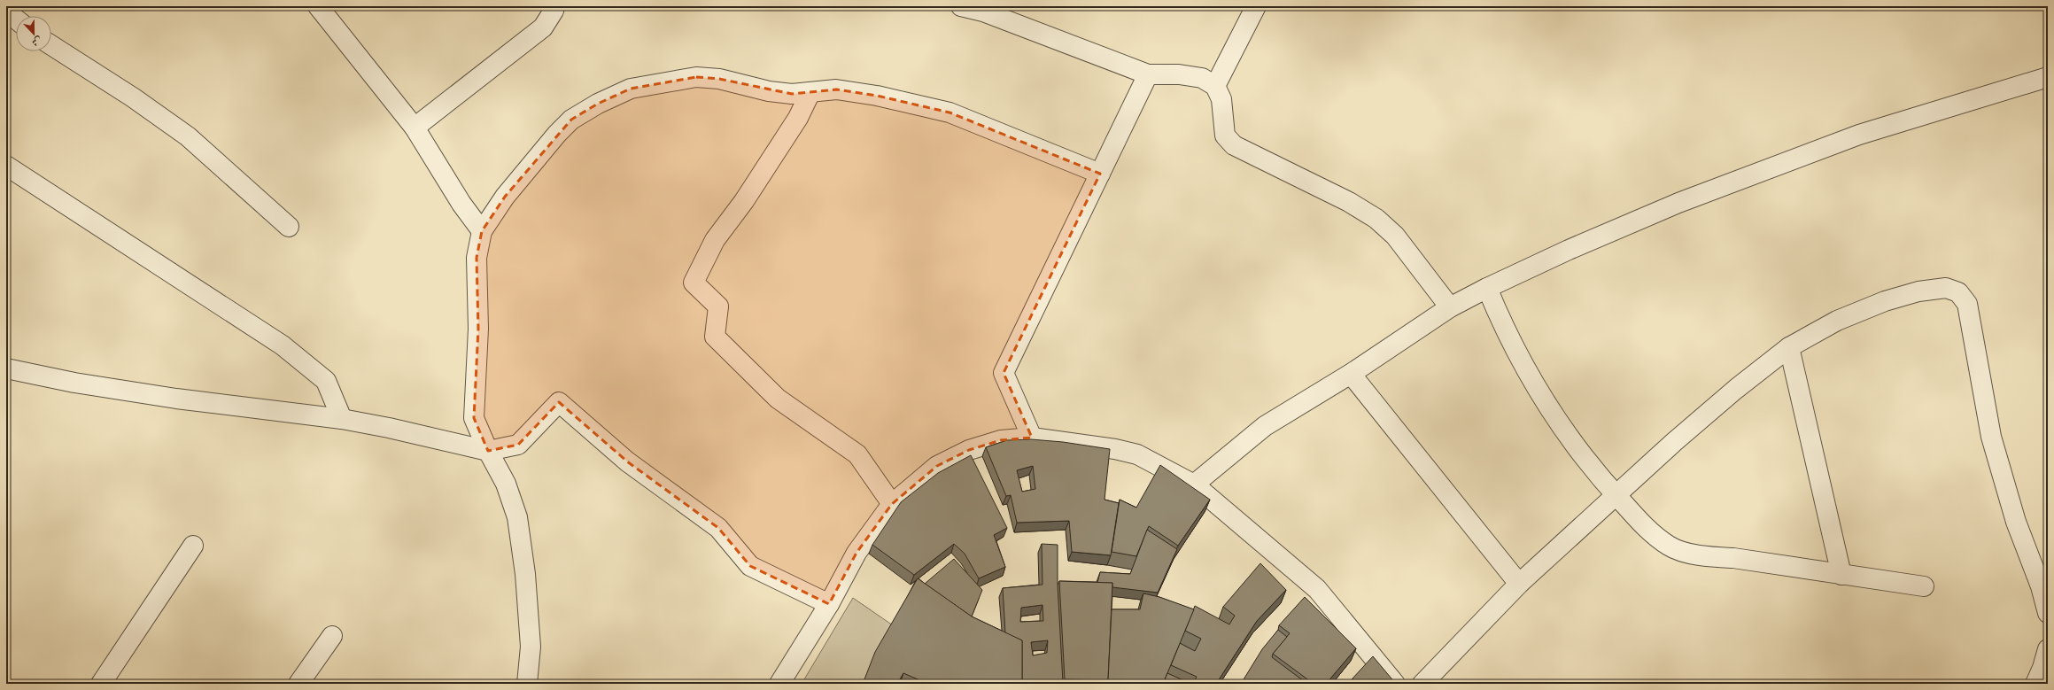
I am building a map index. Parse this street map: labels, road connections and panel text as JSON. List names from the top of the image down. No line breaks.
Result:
{"north":"bottom"}
